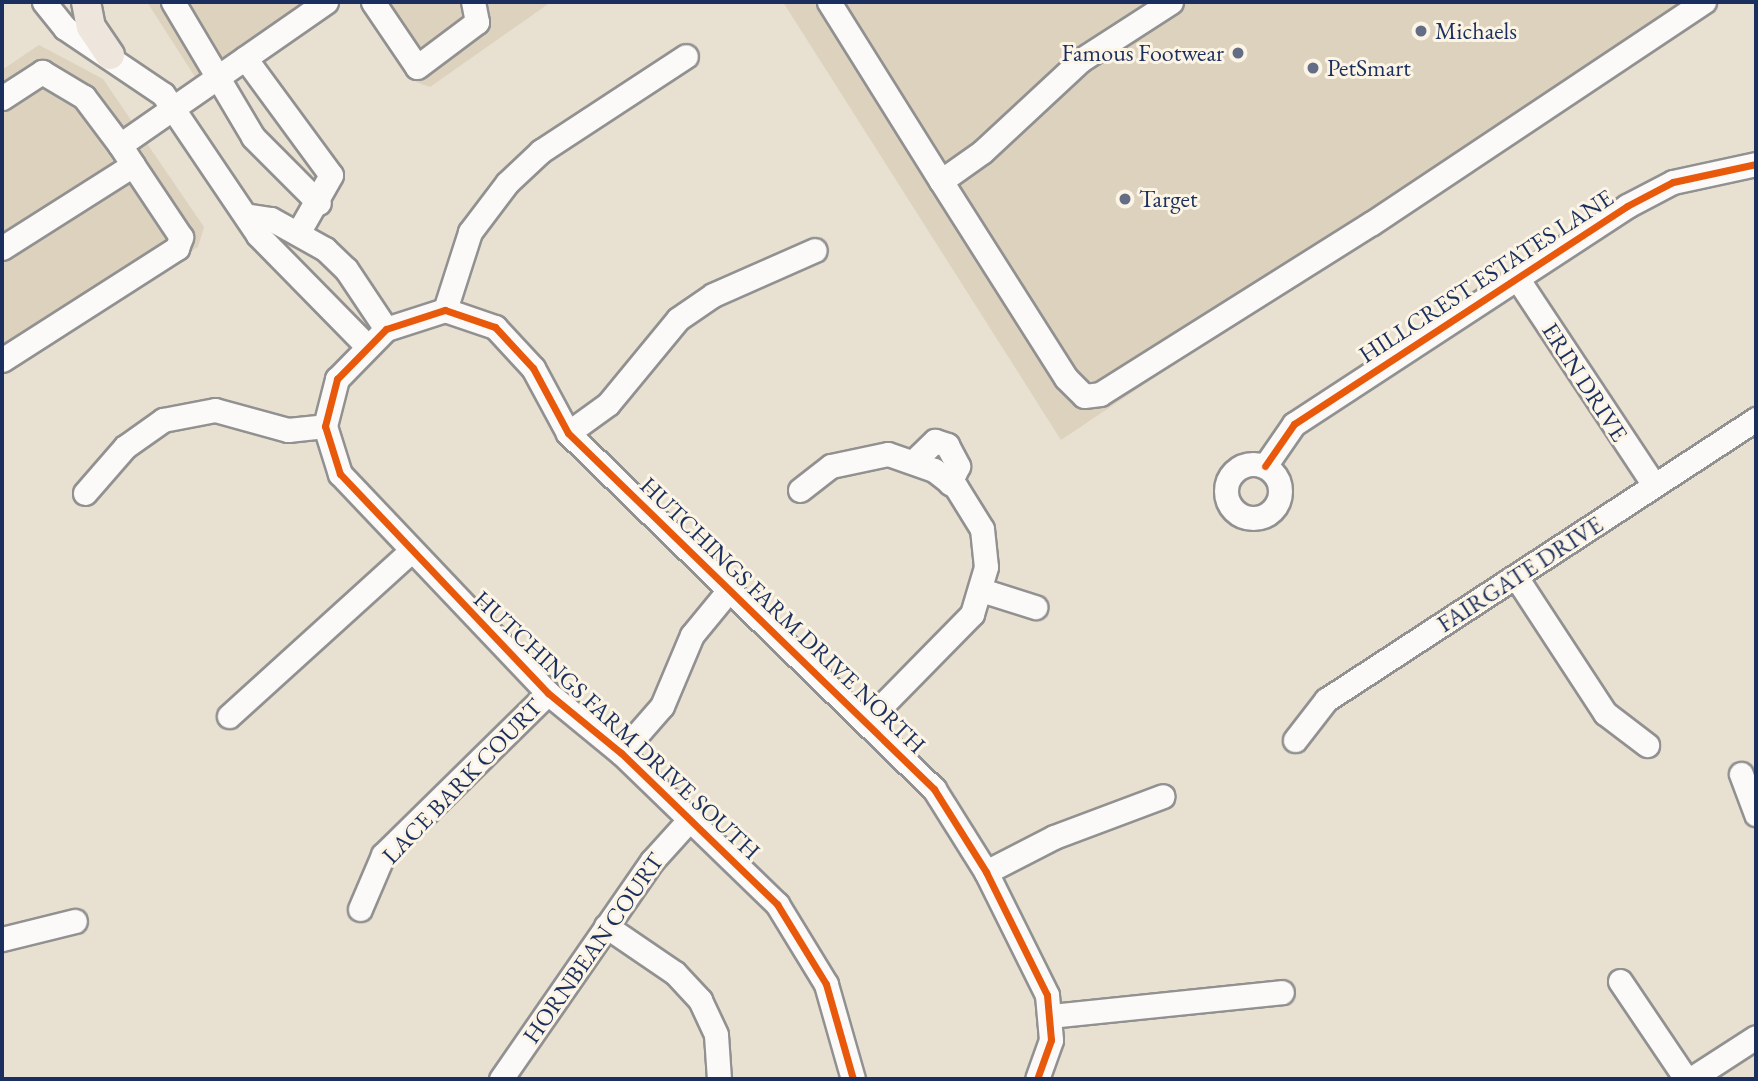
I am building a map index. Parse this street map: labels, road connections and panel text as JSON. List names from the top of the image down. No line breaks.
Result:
{"streets":{"street":["HILLCREST ESTATES LANE","ERIN DRIVE","FAIRGATE DRIVE","HUTCHINGS FARM DRIVE NORTH","HUTCHINGS FARM DRIVE SOUTH","LACE BARK COURT","HORNBEAN COURT"]},"crossings":[["HILLCREST ESTATES LANE","ERIN DRIVE"],["ERIN DRIVE","FAIRGATE DRIVE"],["HUTCHINGS FARM DRIVE SOUTH","LACE BARK COURT"],["HUTCHINGS FARM DRIVE SOUTH","HORNBEAN COURT"]],"places":["Michaels","Famous Footwear","PetSmart","Target"]}
